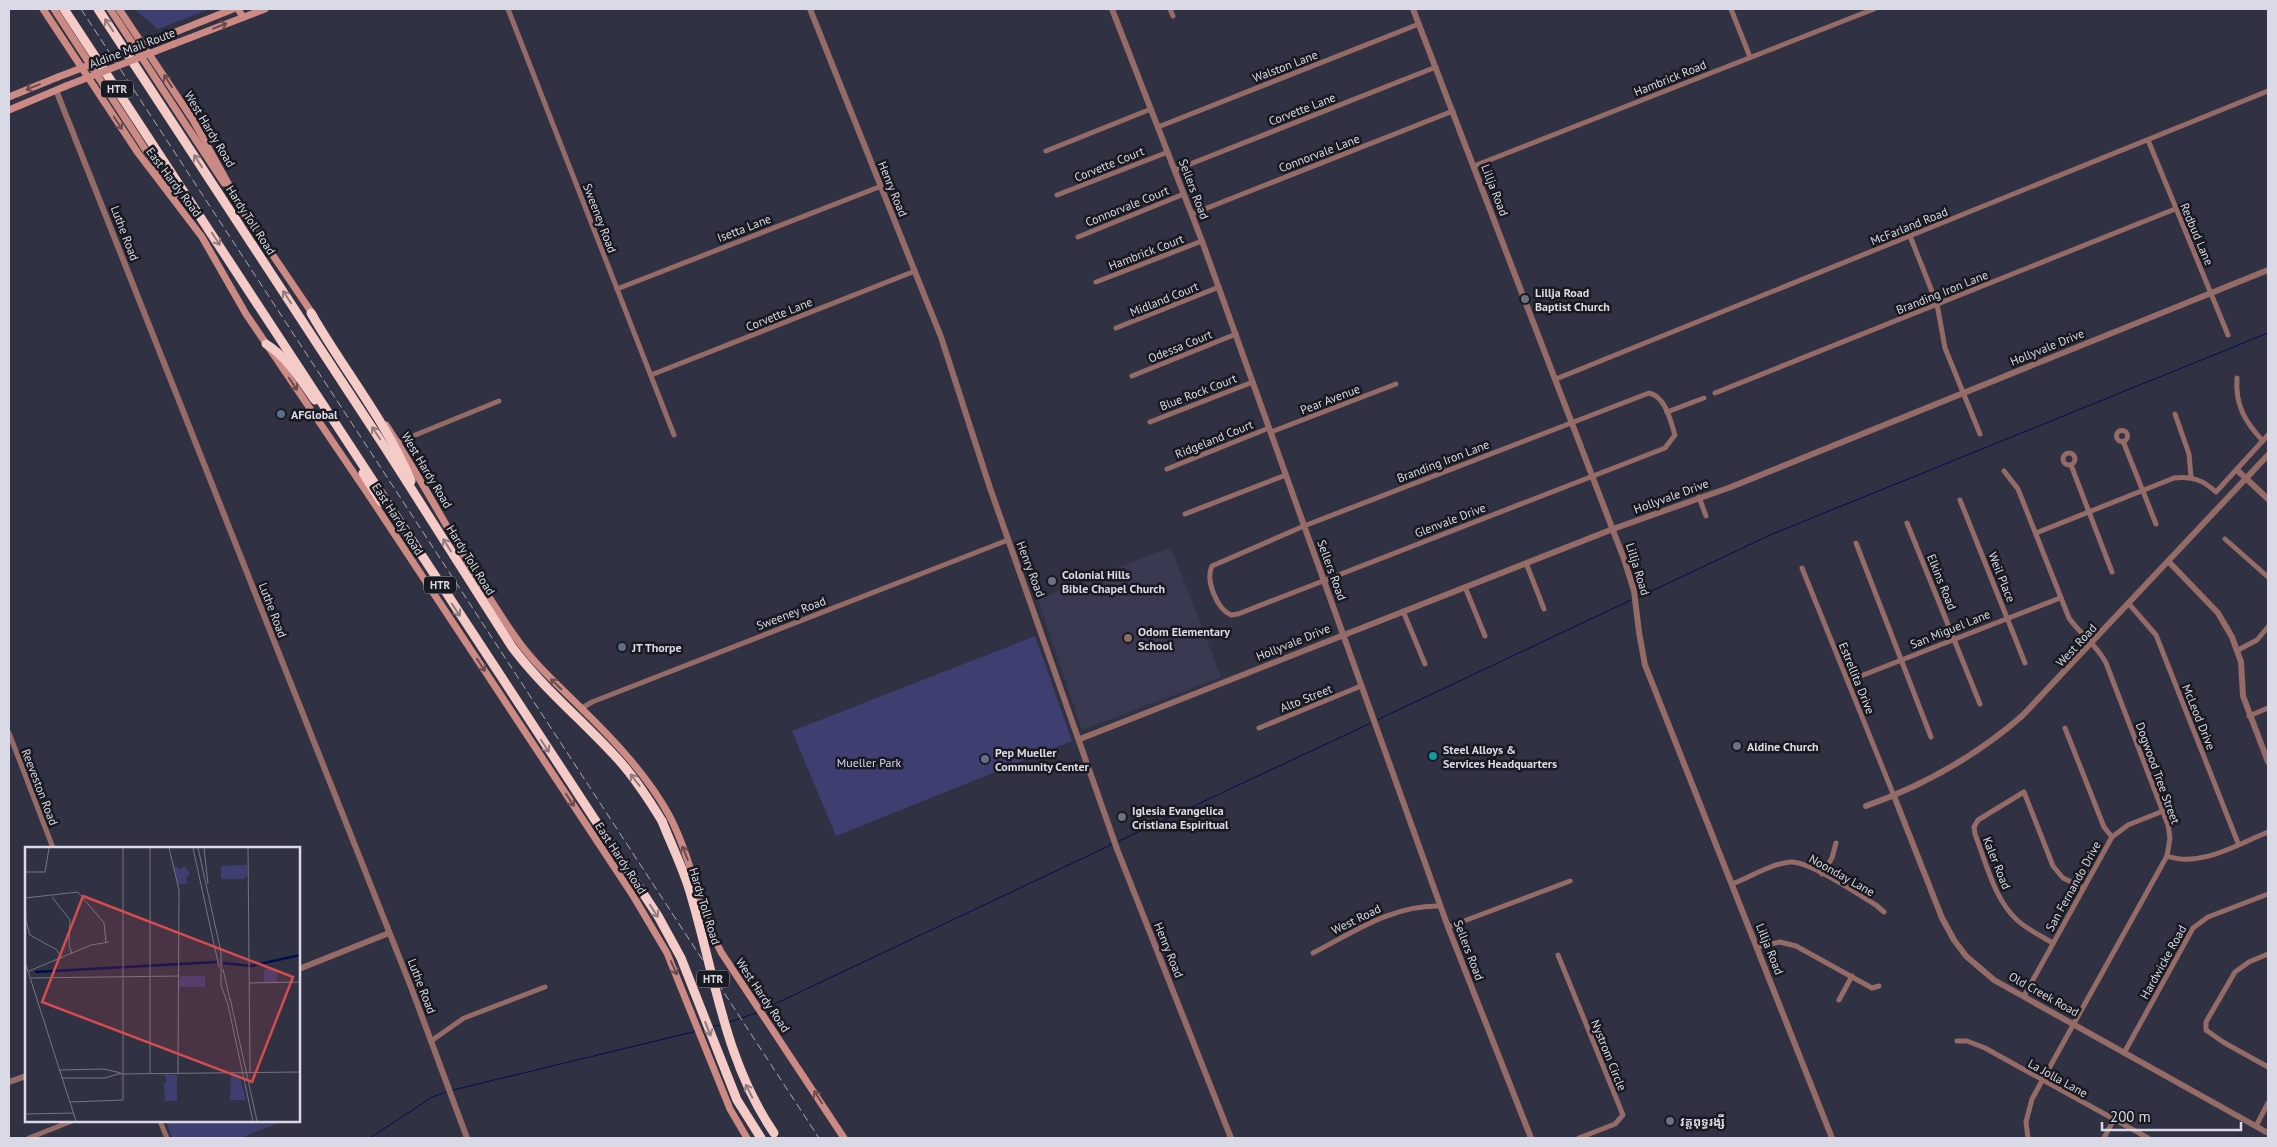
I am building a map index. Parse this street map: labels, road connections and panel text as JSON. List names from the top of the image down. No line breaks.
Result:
{"streets":{"highway":["HTR","Hardy Toll Road"],"main road":["Aldine Mail Route","West Hardy Road","East Hardy Road"],"street":["Walston Lane","Hambrick Road","Corvette Lane","Connorvale Lane","Corvette Court","Henry Road","Sellers Road","Lillja Road","Connorvale Court","Sweeney Road","McFarland Road","Isetta Lane","Luthe Road","Redbud Lane","Hambrick Court","Branding Iron Lane","Midland Court","Odessa Court","Hollyvale Drive","Blue Rock Court","Pear Avenue","Ridgeland Court","Glenvale Drive","Weil Place","Elkins Road","San Miguel Lane","West Road","Estrellita Drive","Alto Street","McLeod Drive","Dogwood Tree Street","Reeveston Road","Kaler Road","Noonday Lane","San Fernando Drive","Hardwicke Road","Old Creek Road","Nystrom Circle","La Jolla Lane"]},"crossings":[["Aldine Mail Route","Luthe Road"],["Walston Lane","Sellers Road"],["Walston Lane","Lillja Road"],["Hambrick Road","Lillja Road"],["Corvette Lane","Henry Road"],["Corvette Lane","Sellers Road"],["Corvette Lane","Lillja Road"],["Corvette Lane","Sweeney Road"],["West Hardy Road","Sweeney Road"],["Connorvale Lane","Sellers Road"],["Connorvale Lane","Lillja Road"],["Corvette Court","Sellers Road"],["Henry Road","Sweeney Road"],["Henry Road","Isetta Lane"],["Henry Road","Hollyvale Drive"],["Sellers Road","Connorvale Court"],["Sellers Road","Hambrick Court"],["Sellers Road","Branding Iron Lane"],["Sellers Road","Midland Court"],["Sellers Road","Odessa Court"],["Sellers Road","Hollyvale Drive"],["Sellers Road","Blue Rock Court"],["Sellers Road","Pear Avenue"],["Sellers Road","Ridgeland Court"],["Sellers Road","Glenvale Drive"],["Sellers Road","West Road"],["Sellers Road","Alto Street"],["Lillja Road","McFarland Road"],["Lillja Road","Branding Iron Lane"],["Lillja Road","Hollyvale Drive"],["Lillja Road","Glenvale Drive"],["Lillja Road","Noonday Lane"],["Sweeney Road","Isetta Lane"],["McFarland Road","Redbud Lane"],["Redbud Lane","Branding Iron Lane"],["Redbud Lane","Hollyvale Drive"],["Branding Iron Lane","Glenvale Drive"],["Pear Avenue","Ridgeland Court"],["Weil Place","San Miguel Lane"],["Elkins Road","San Miguel Lane"],["San Miguel Lane","Estrellita Drive"],["San Miguel Lane","Dogwood Tree Street"],["West Road","Estrellita Drive"],["West Road","McLeod Drive"],["West Road","Dogwood Tree Street"],["West Road","Old Creek Road"],["Estrellita Drive","Old Creek Road"],["Dogwood Tree Street","San Fernando Drive"],["Dogwood Tree Street","Old Creek Road"],["Dogwood Tree Street","La Jolla Lane"],["Kaler Road","San Fernando Drive"],["San Fernando Drive","Old Creek Road"],["Hardwicke Road","Old Creek Road"]],"parks":["Mueller Park"],"places":["Lillja Road Baptist Church","AFGlobal","Colonial Hills Bible Chapel Church","Odom Elementary School","JT Thorpe","Aldine Church","Steel Alloys & Services Headquarters","Pep Mueller Community Center","Iglesia Evangelica Cristiana Espiritual","វត្តពុទ្ធរង្សី"],"scale_bar":"200 m"}
